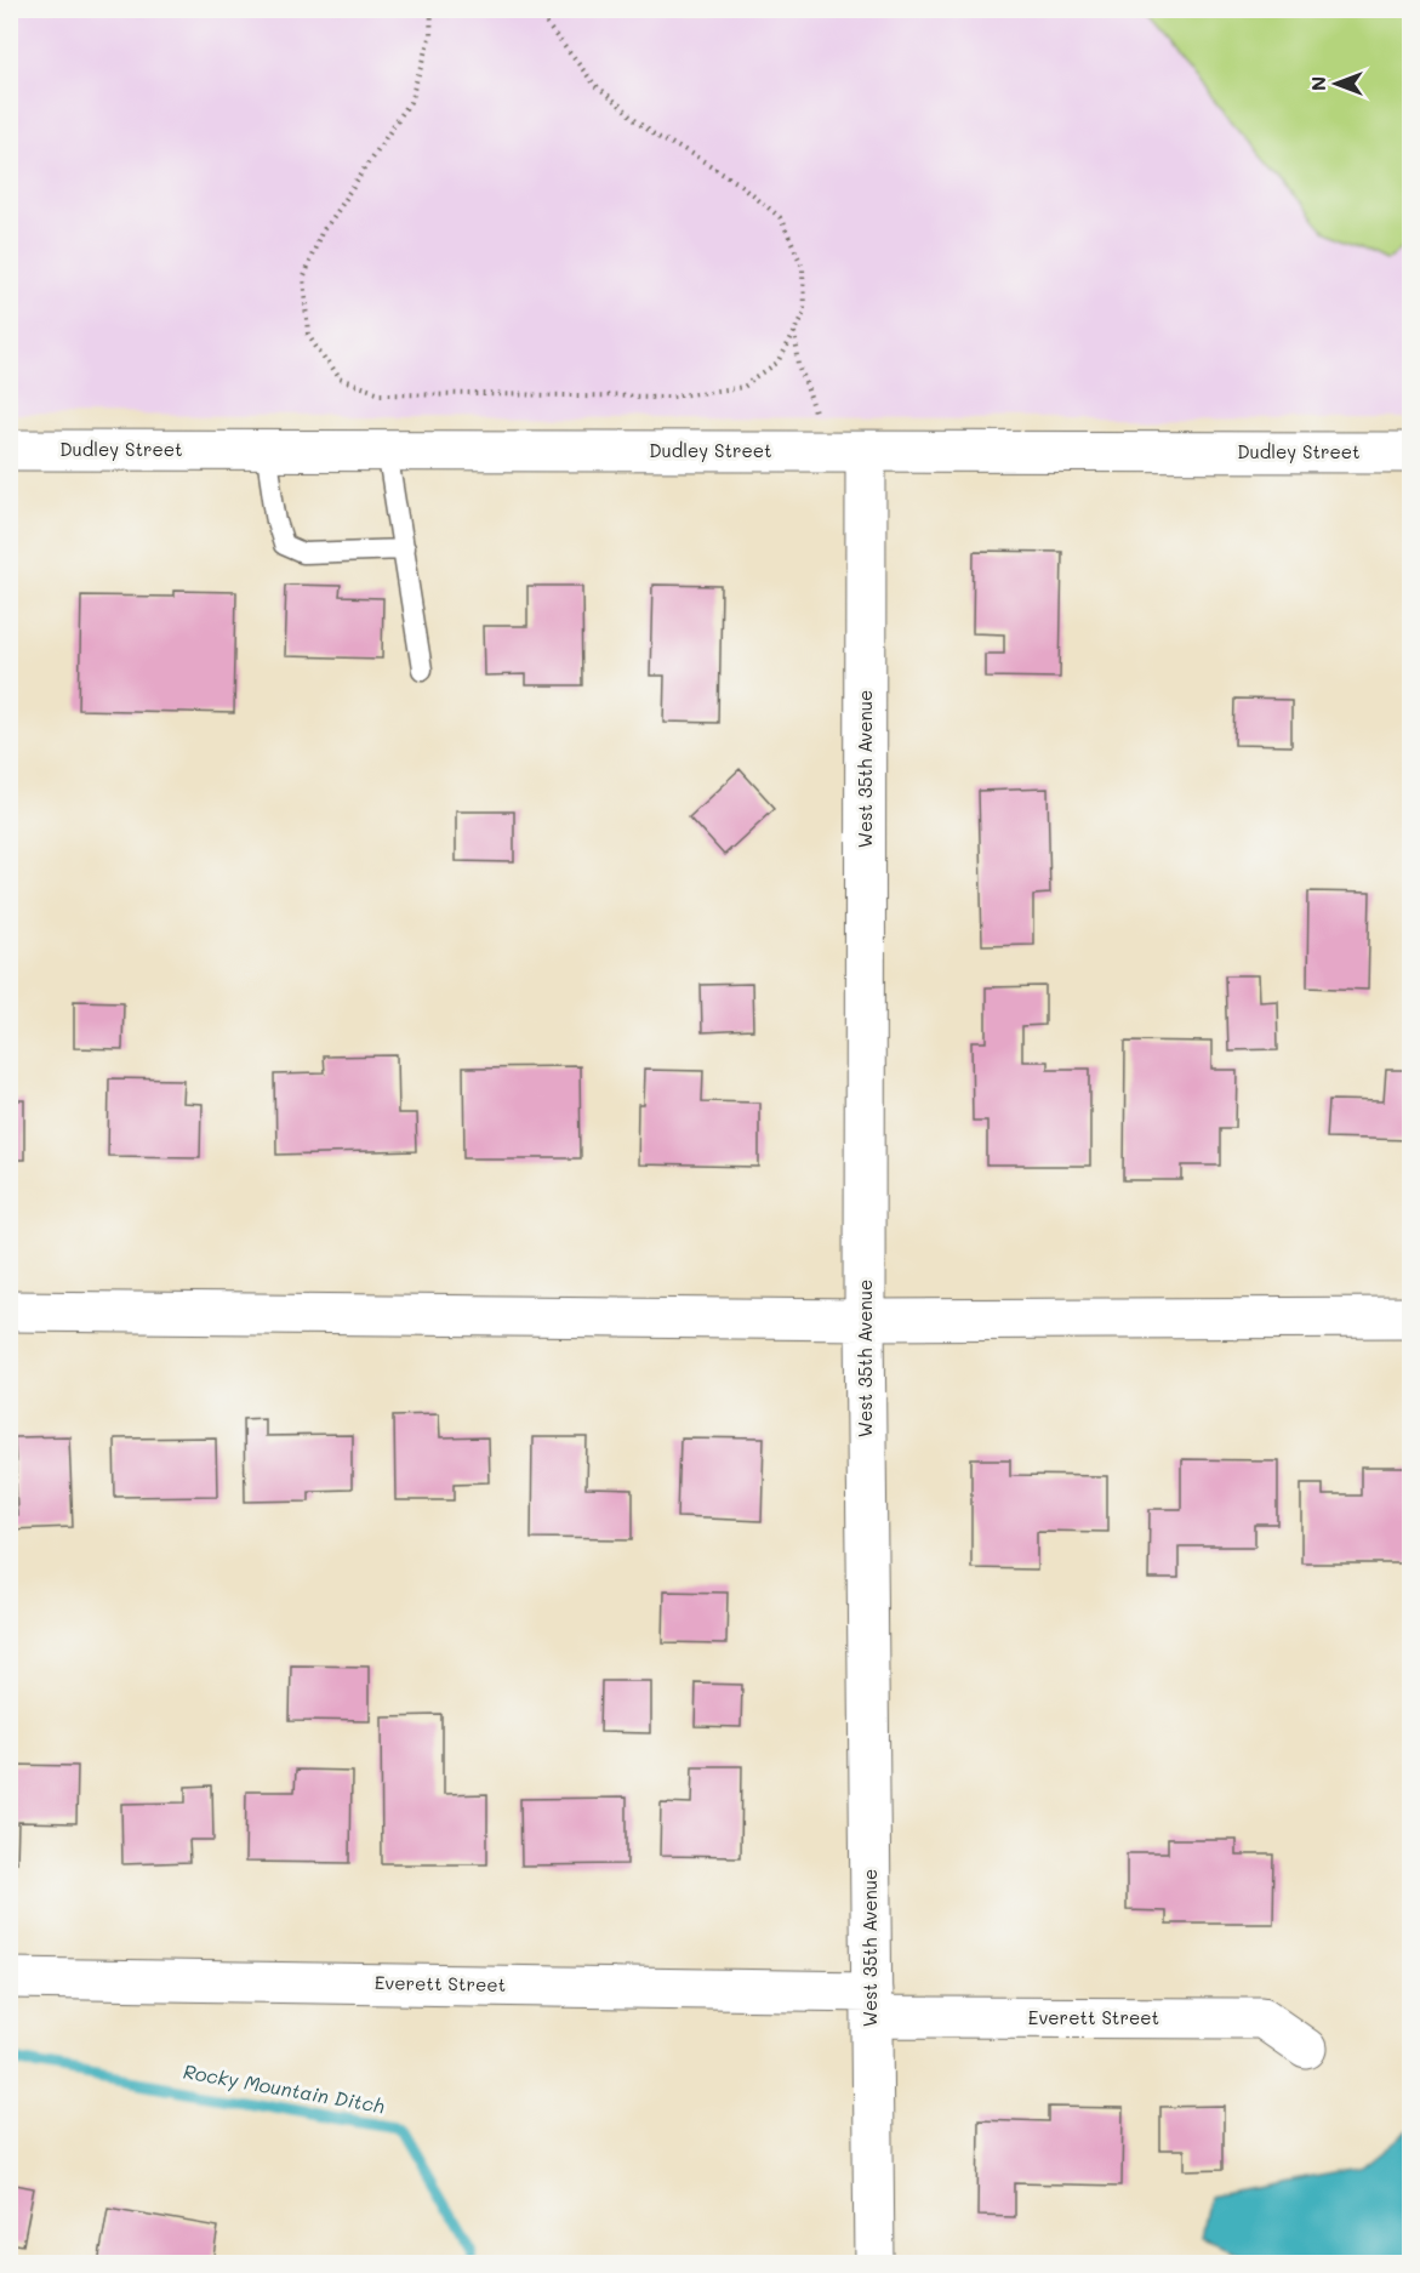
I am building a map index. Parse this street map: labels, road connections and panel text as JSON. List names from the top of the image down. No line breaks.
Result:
{"streets":{"street":["Dudley Street","West 35th Avenue","Everett Street"]},"crossings":[["Dudley Street","West 35th Avenue"],["West 35th Avenue","Everett Street"]],"water":["Rocky Mountain Ditch"],"north":"left"}
